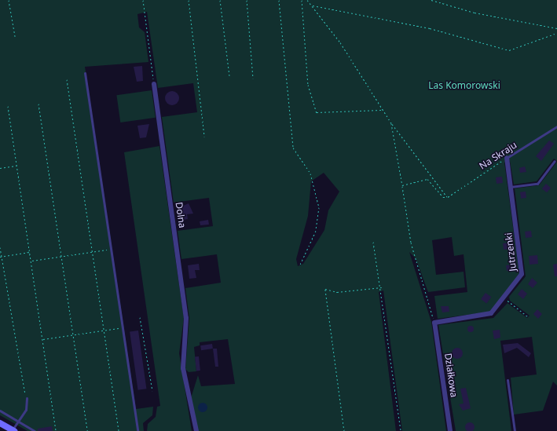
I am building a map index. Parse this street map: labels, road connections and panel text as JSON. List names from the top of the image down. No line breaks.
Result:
{"streets":{"street":["Dolna","Jutrzenki","Działkowa"],"lane":["Na Skraju"]},"crossings":[["Na Skraju","Jutrzenki"],["Jutrzenki","Działkowa"]],"parks":["Las Komorowski"]}
